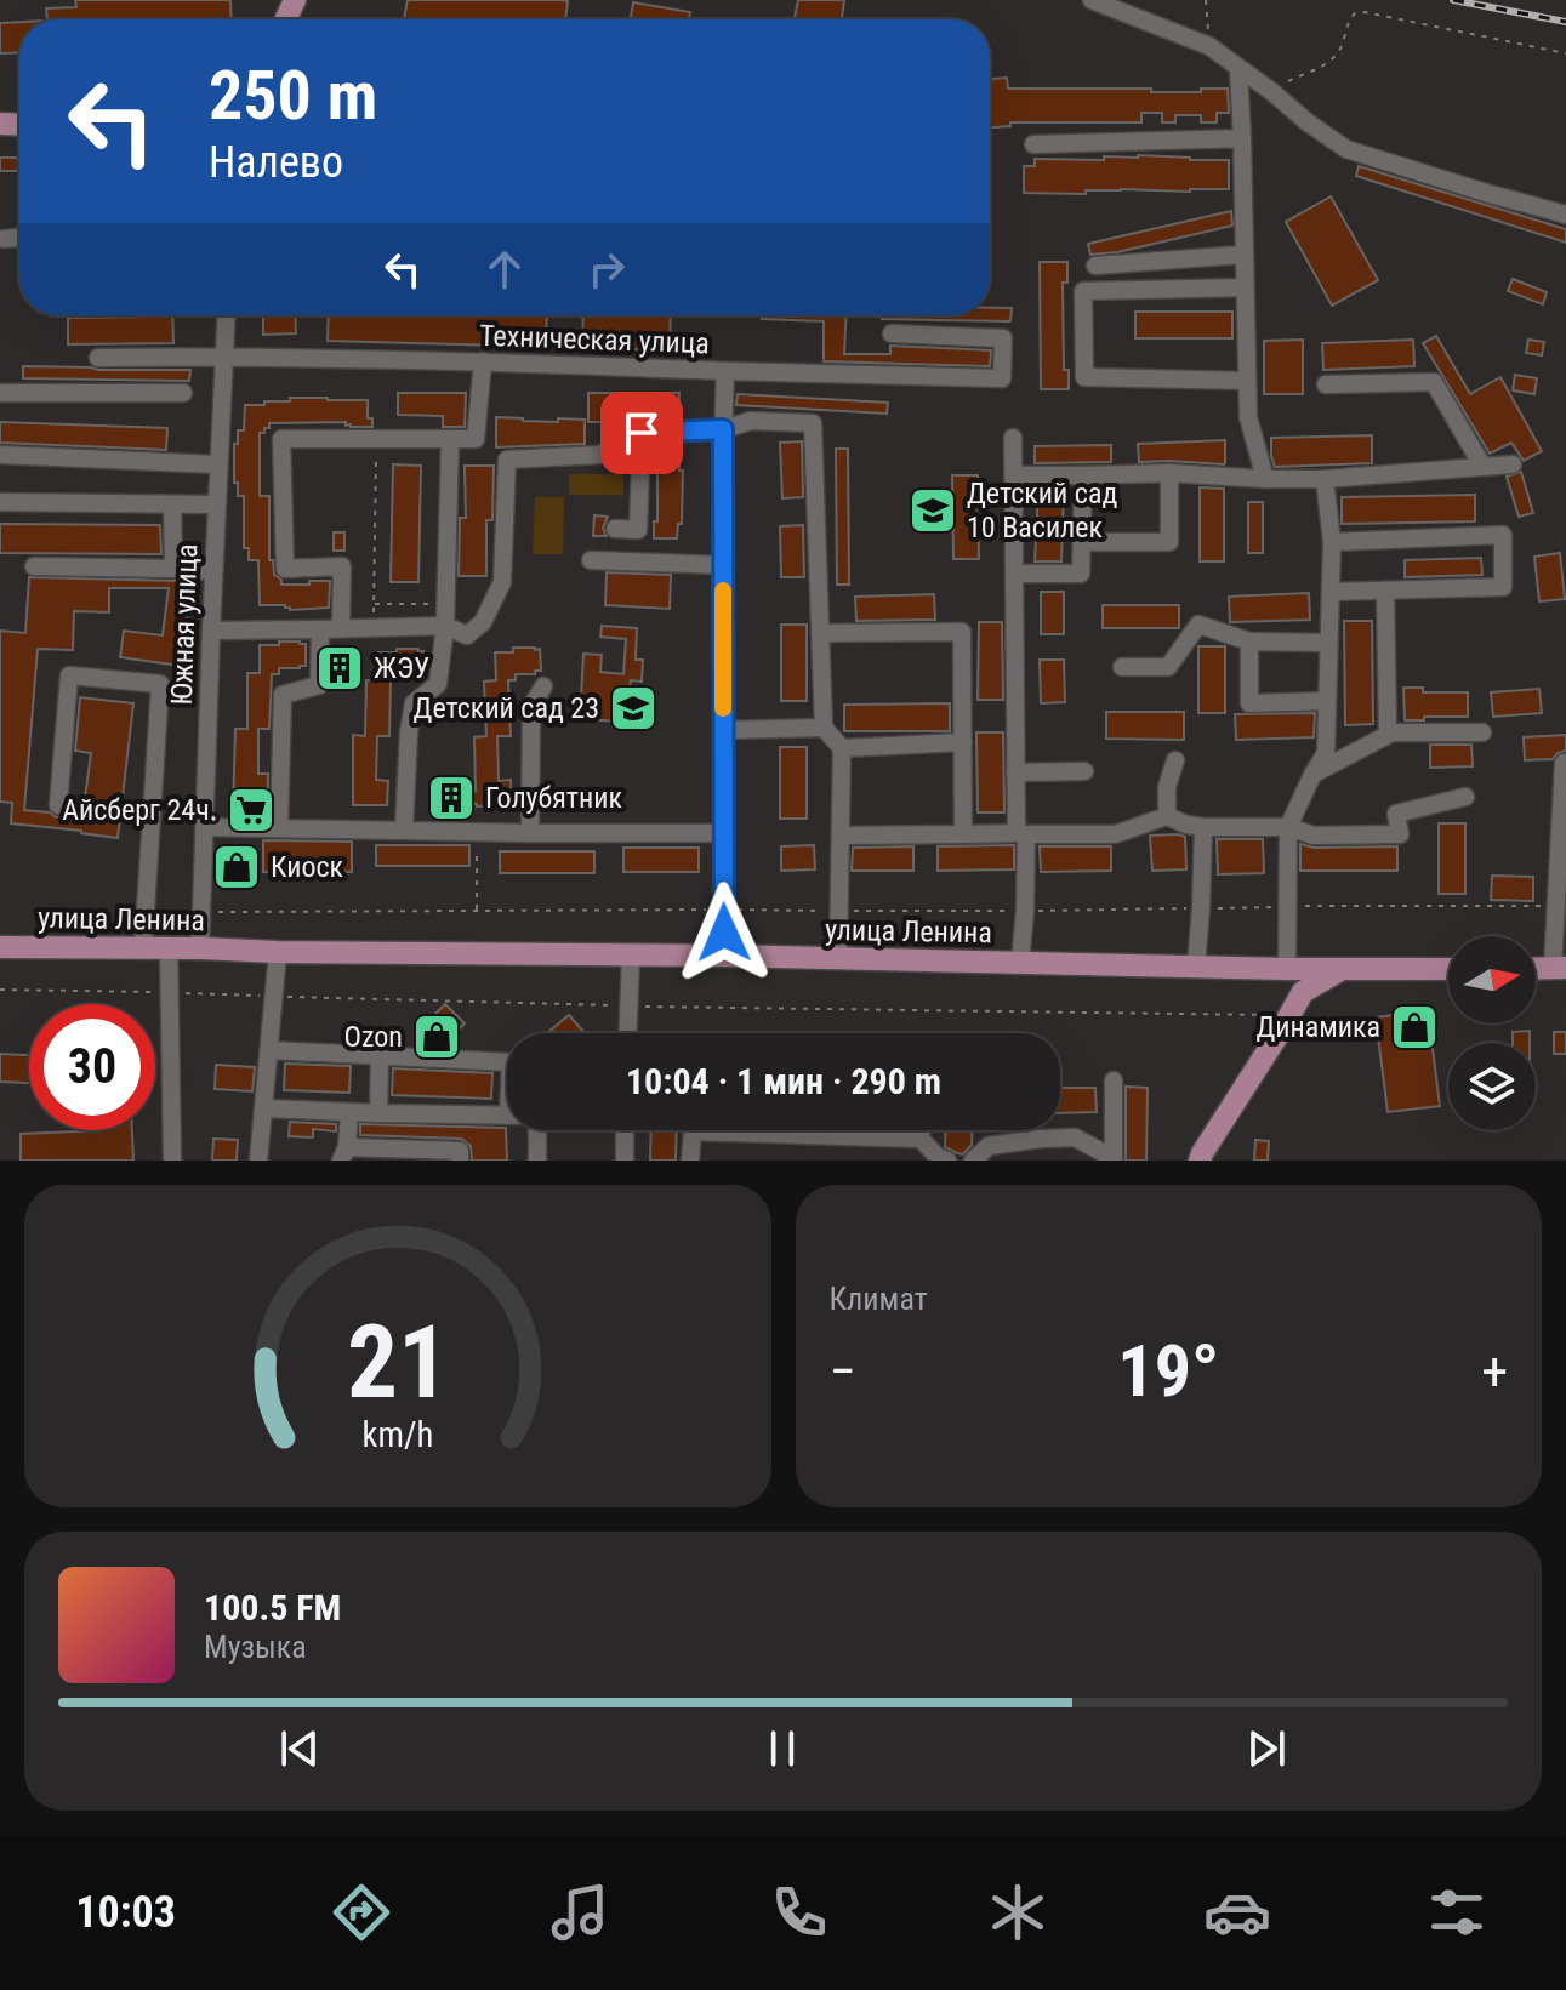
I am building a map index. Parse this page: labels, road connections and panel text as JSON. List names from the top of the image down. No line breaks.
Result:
{"streets":{"main road":["улица Ленина"],"street":["Техническая улица","Южная улица"]},"crossings":[["Техническая улица","Южная улица"],["Техническая улица","улица Ленина"],["Южная улица","улица Ленина"]],"places":{"school or university":["Детский сад 10 Василек","Детский сад 23"],"building":["ЖЭУ","Голубятник"],"supermarket":["Айсберг 24ч."],"shop":["Киоск","Динамика","Ozon"]},"north":"right","page":{"turn":["250 m","Налево"],"limit":"30","trip":"10:04 · 1 мин · 290 m","tile":"Климат","heat":["−","19°","+"],"song":["100.5 FM","Музыка"],"tabs":"10:03","gauge":["21","km/h"]}}
